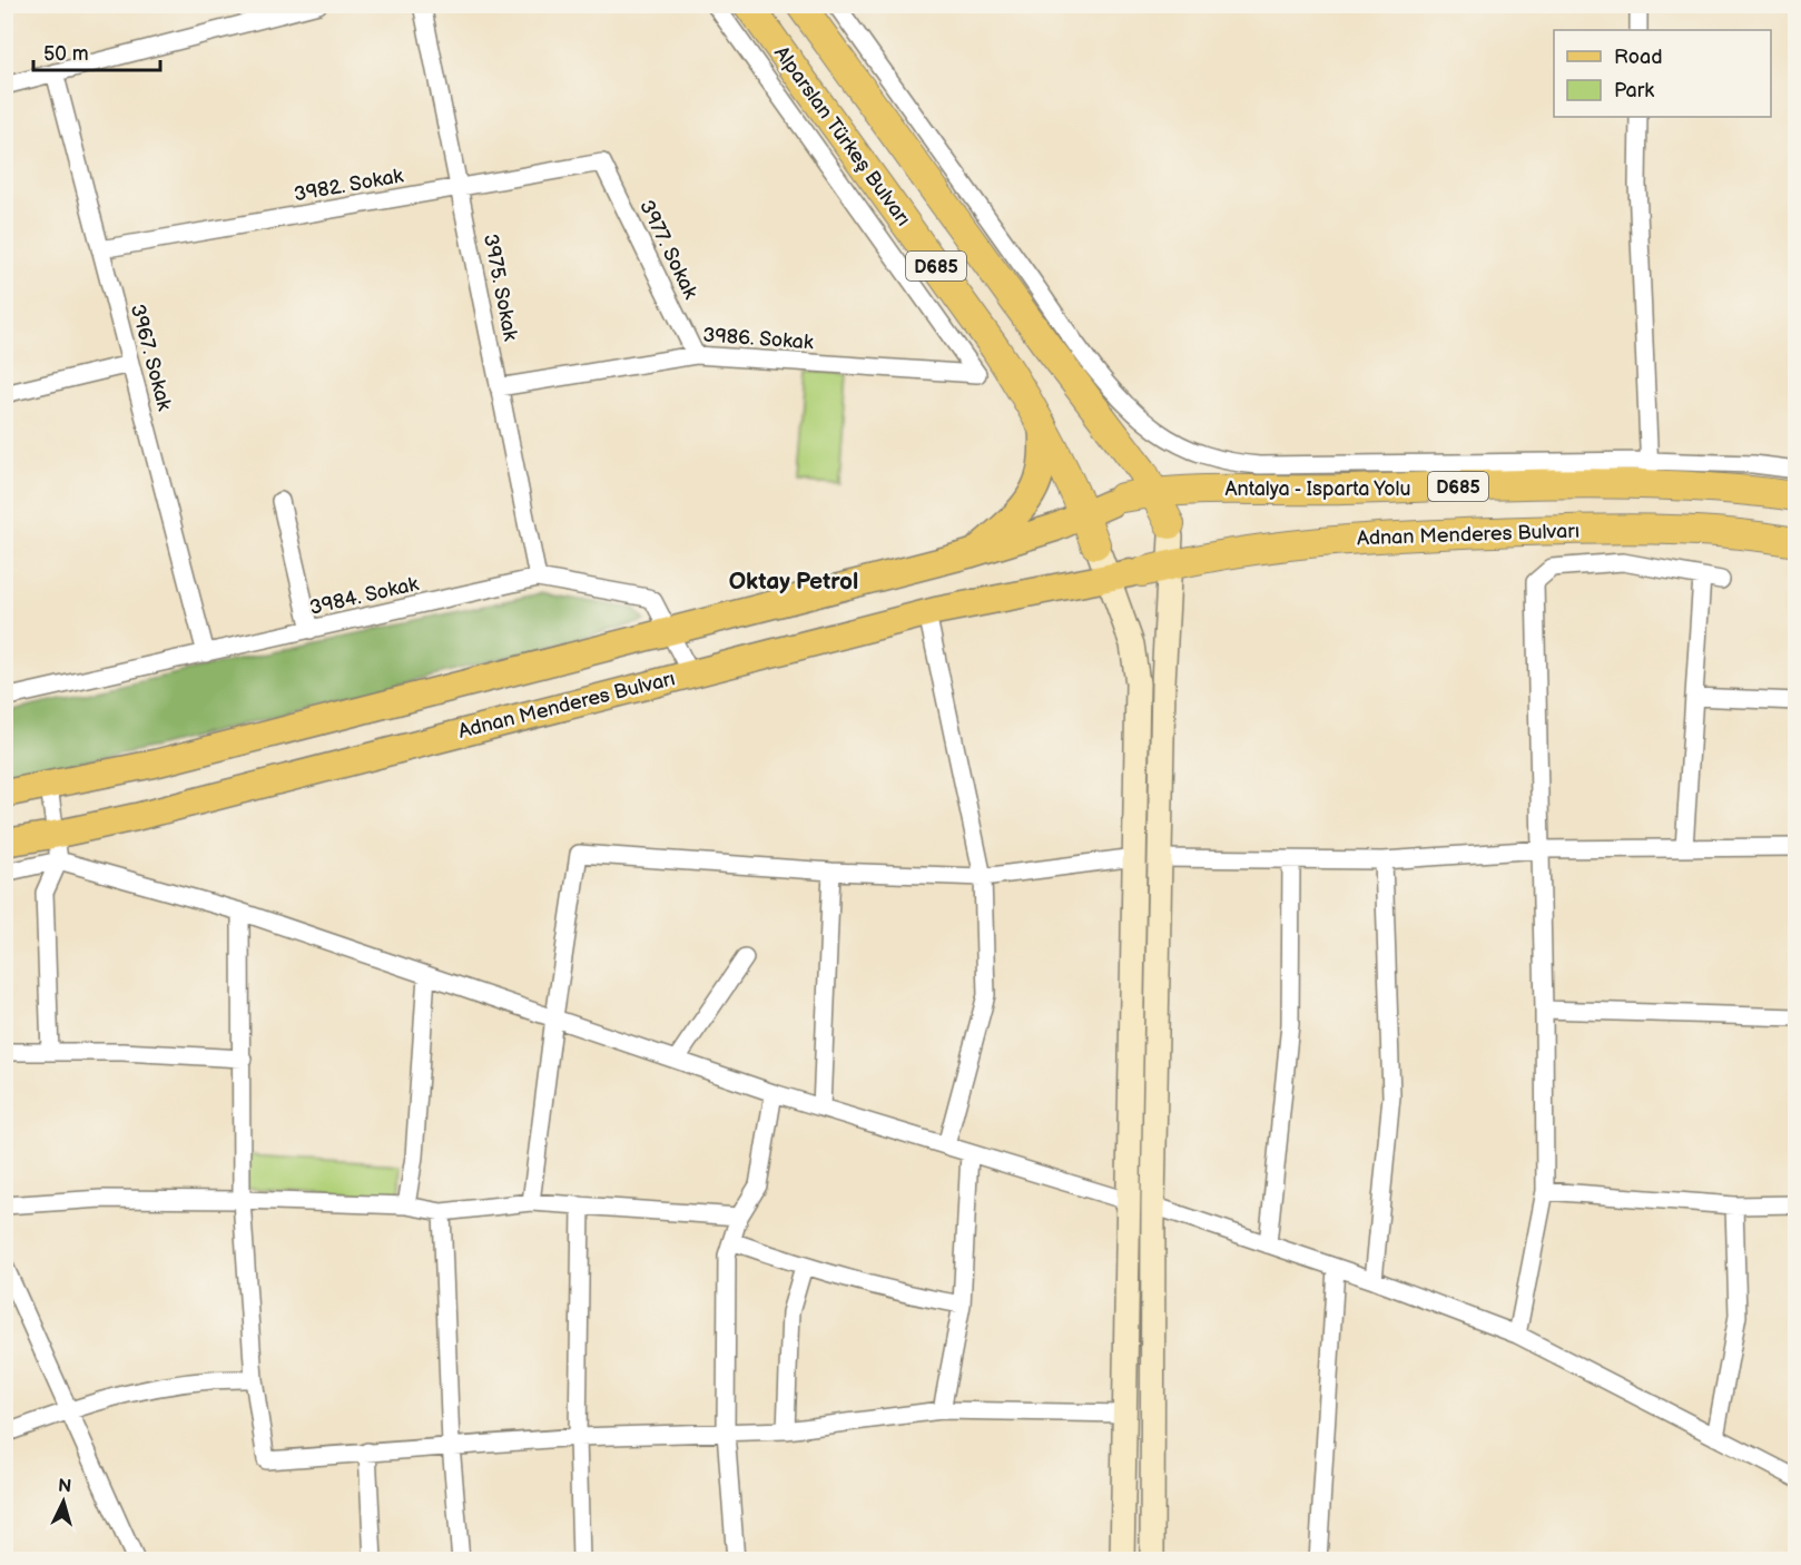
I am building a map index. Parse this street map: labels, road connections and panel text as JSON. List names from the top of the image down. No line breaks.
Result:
{"streets":{"highway":["Alparslan Türkeş Bulvarı","D685","Antalya - Isparta Yolu","Adnan Menderes Bulvarı"],"street":["3982. Sokak","3977. Sokak","3975. Sokak","3986. Sokak","3967. Sokak","3984. Sokak"]},"crossings":[["Alparslan Türkeş Bulvarı","D685"],["Alparslan Türkeş Bulvarı","Antalya - Isparta Yolu"],["Alparslan Türkeş Bulvarı","Adnan Menderes Bulvarı"],["3982. Sokak","3977. Sokak"],["3982. Sokak","3975. Sokak"],["3982. Sokak","3967. Sokak"],["3977. Sokak","3986. Sokak"],["D685","Antalya - Isparta Yolu"],["D685","Adnan Menderes Bulvarı"],["3975. Sokak","3986. Sokak"],["3975. Sokak","3984. Sokak"],["3967. Sokak","3984. Sokak"],["Antalya - Isparta Yolu","Adnan Menderes Bulvarı"],["Adnan Menderes Bulvarı","3984. Sokak"]],"districts":["Oktay Petrol"],"legend":["Road","Park"],"scale_bar":"50 m","north":"top"}
